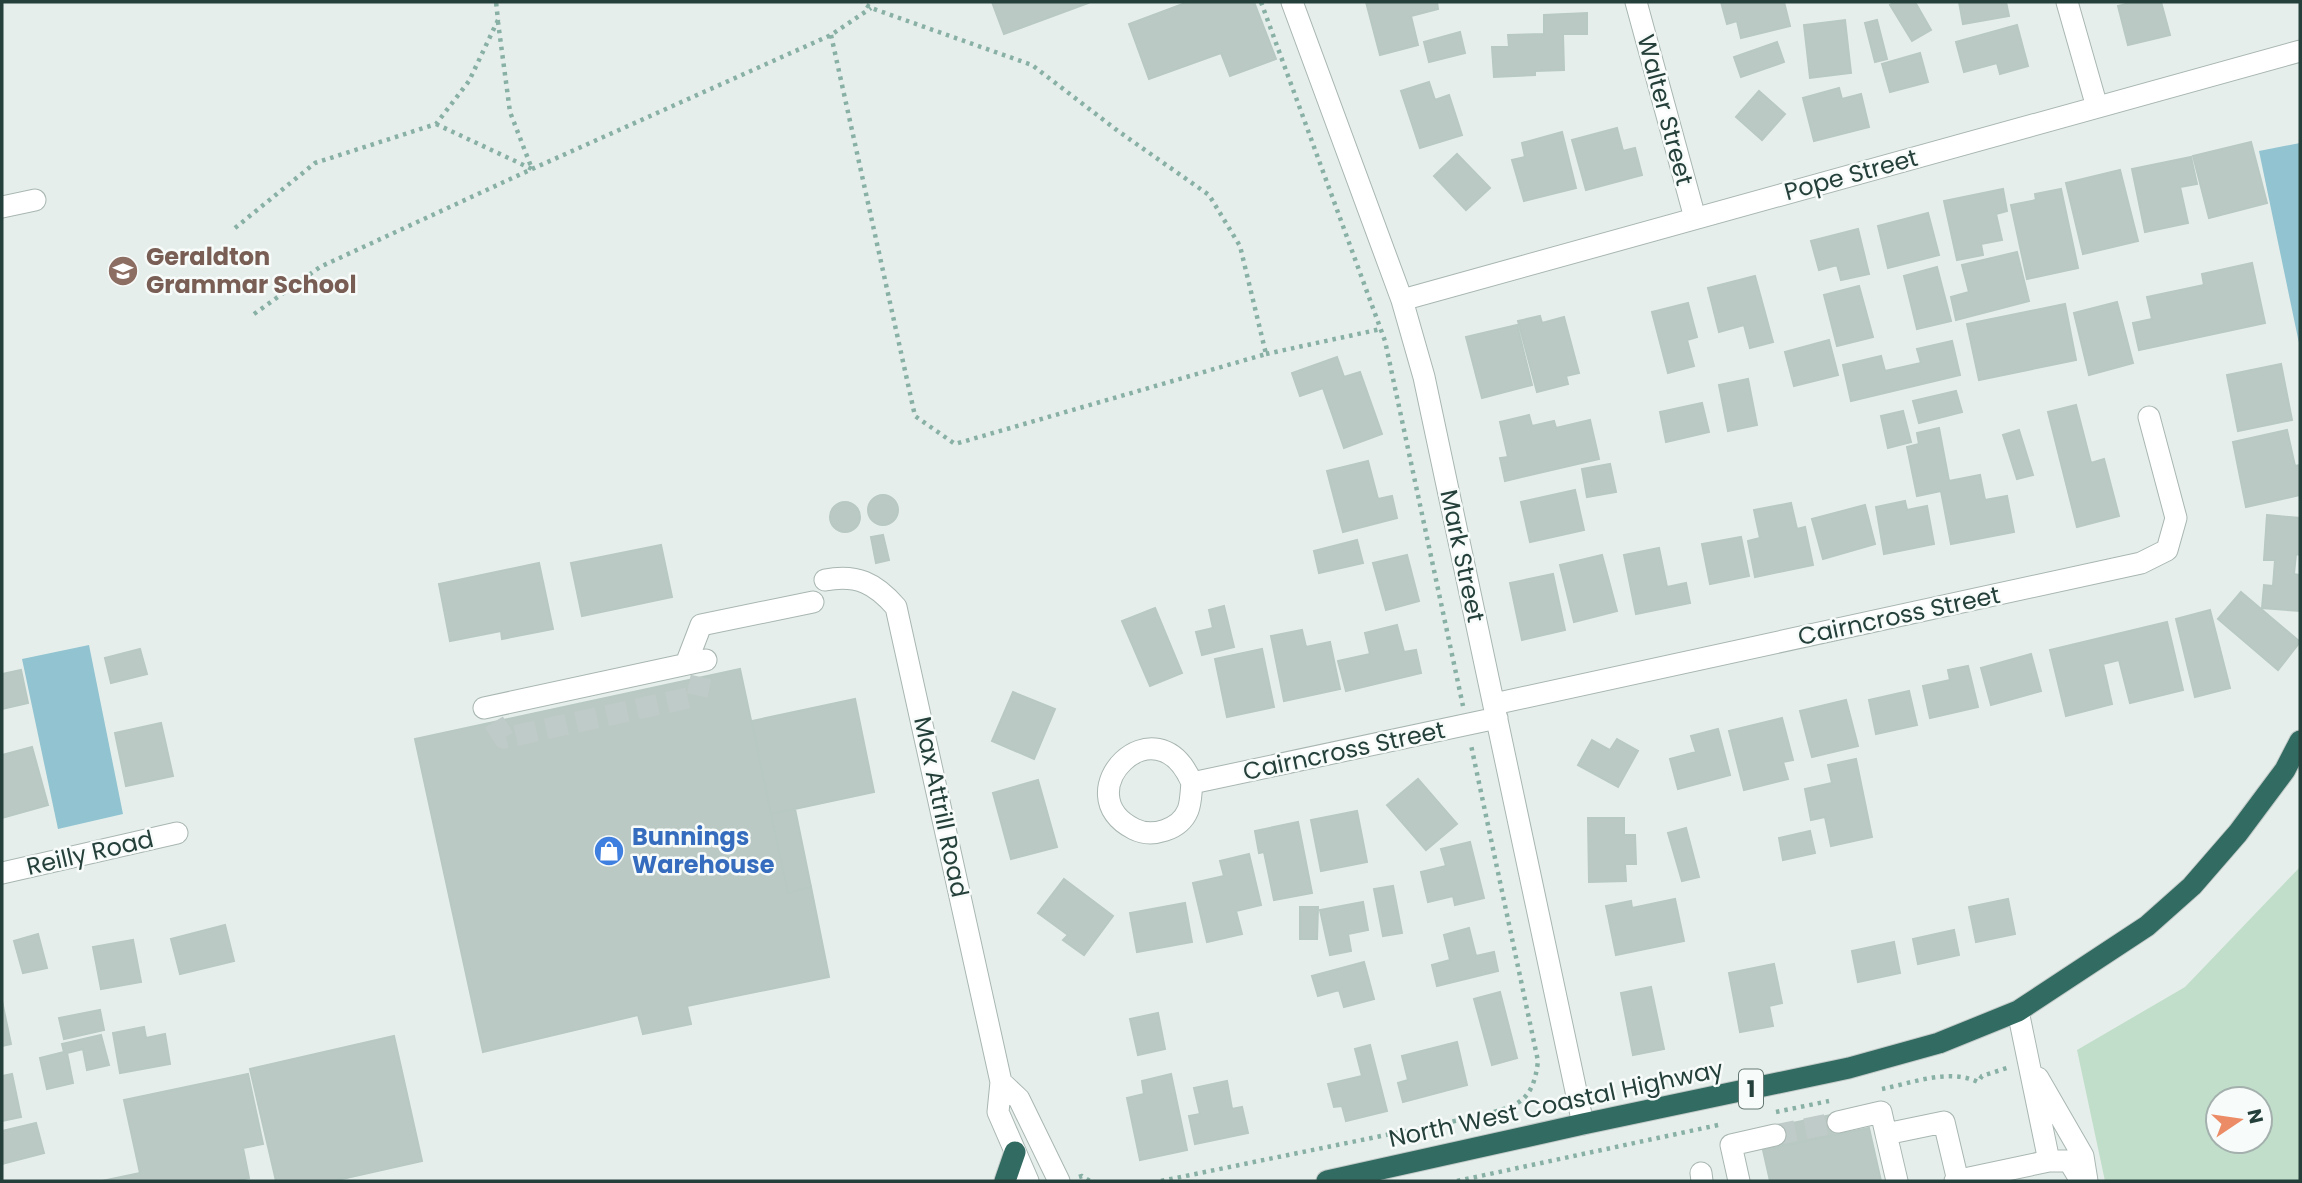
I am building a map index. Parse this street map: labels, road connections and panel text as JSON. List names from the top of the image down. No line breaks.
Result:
{"streets":{"highway":["1","North West Coastal Highway"],"street":["Walter Street","Pope Street","Mark Street","Cairncross Street","Max Attrill Road","Reilly Road"]},"crossings":[["Walter Street","Pope Street"],["Pope Street","Mark Street"],["Mark Street","Cairncross Street"],["Mark Street","North West Coastal Highway"]],"places":{"school or university":["Geraldton Grammar School"],"shop":["Bunnings Warehouse"]},"north":"right"}
